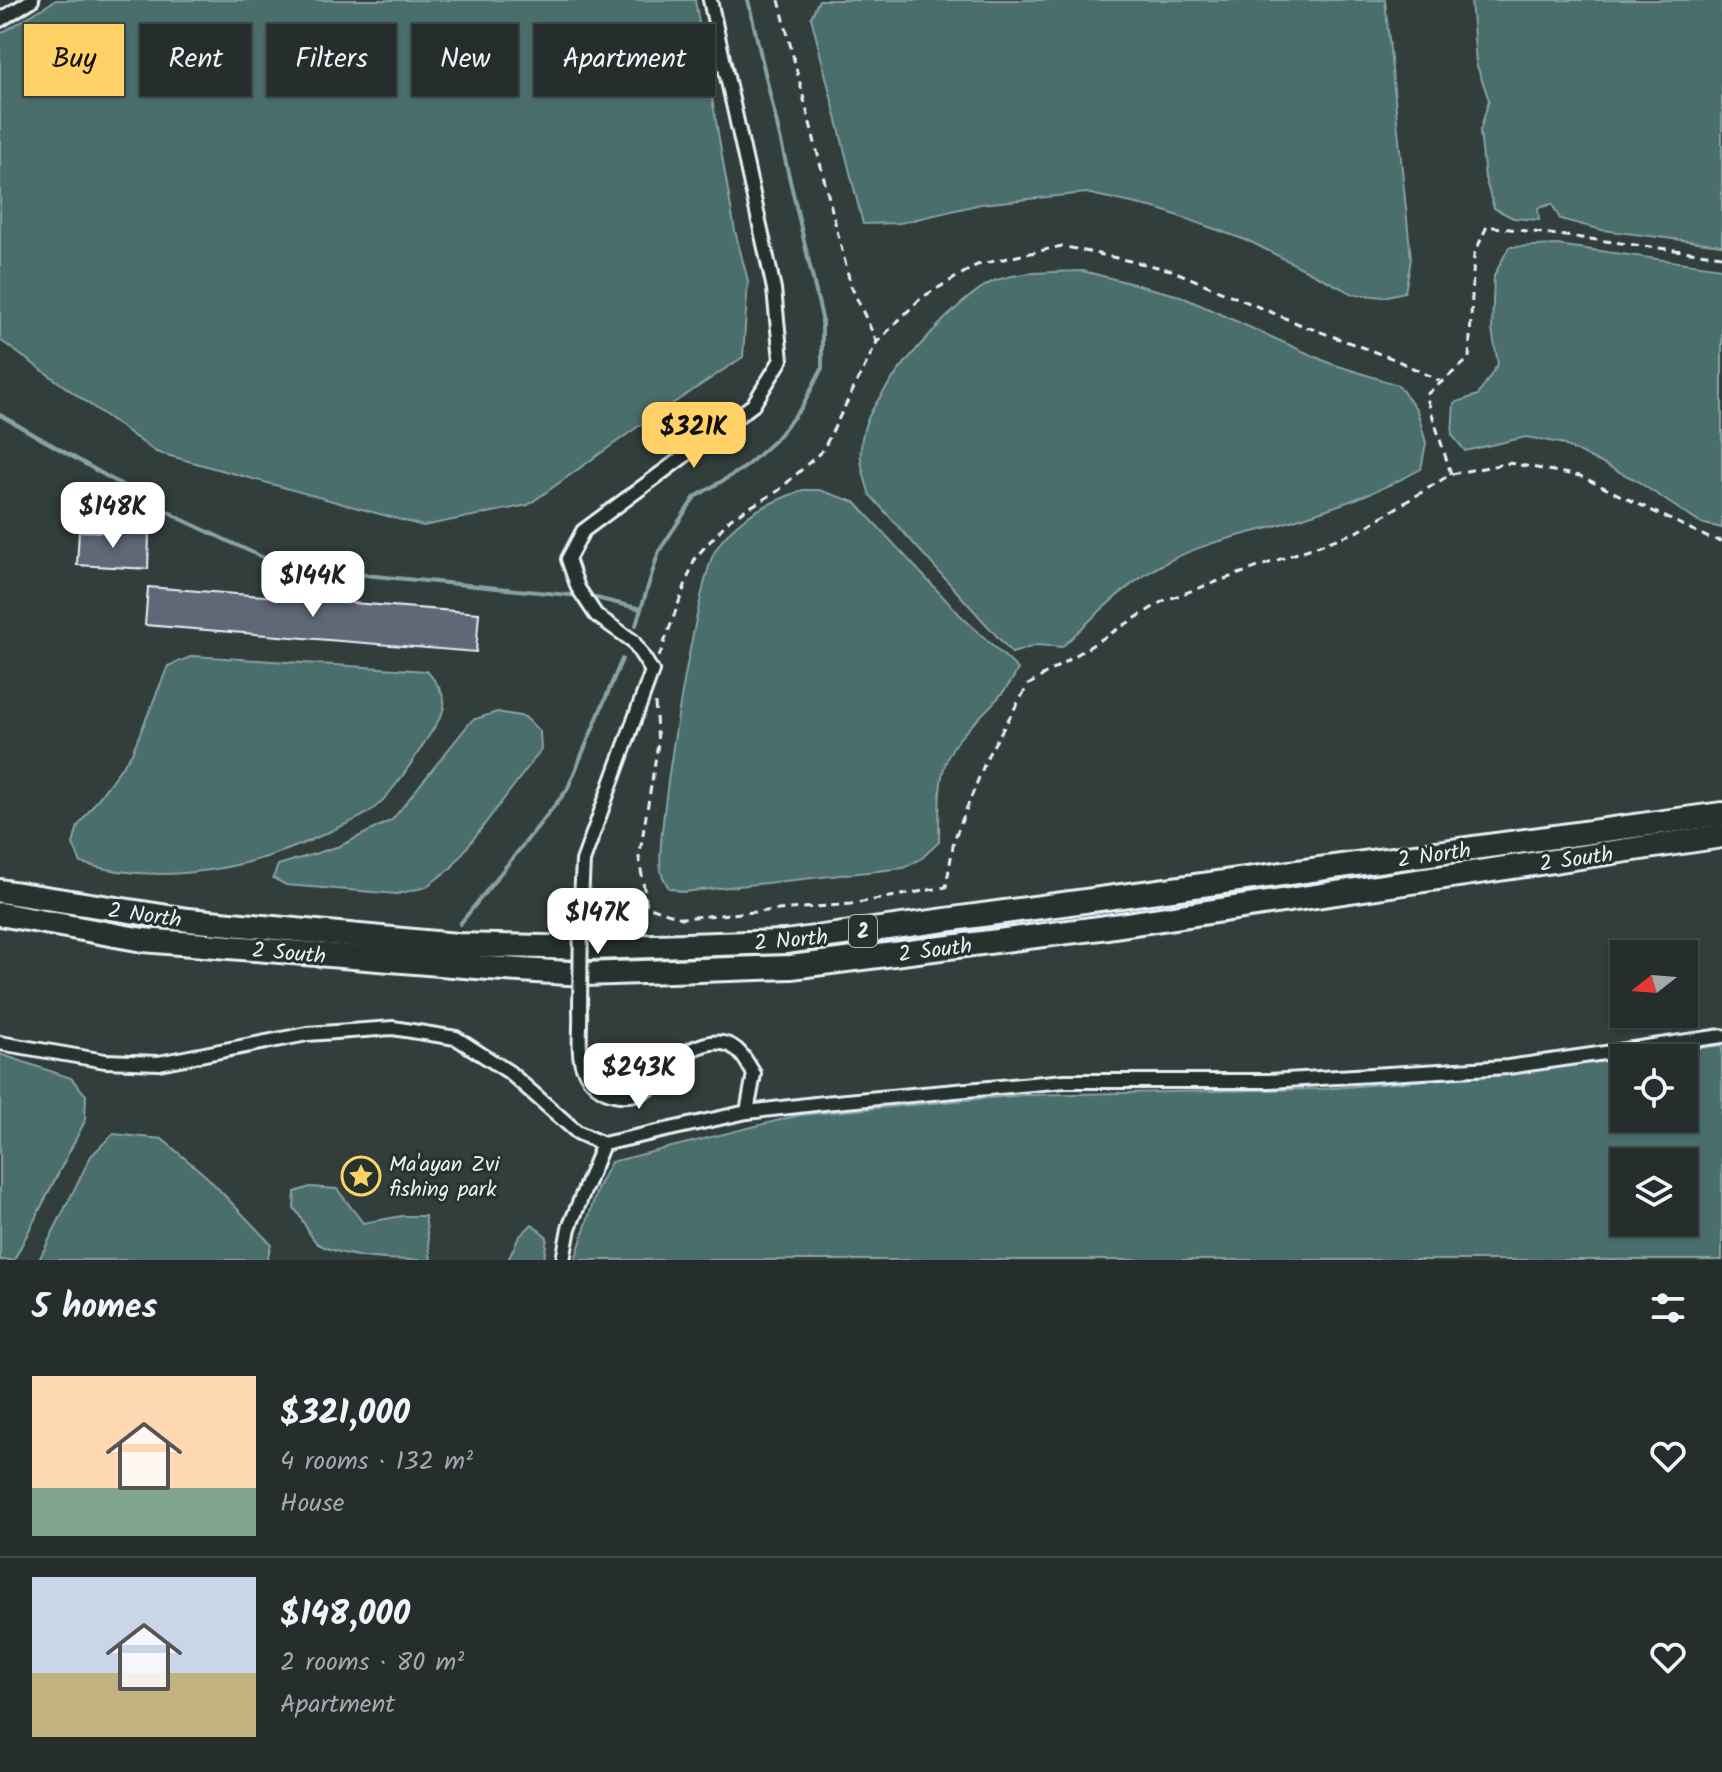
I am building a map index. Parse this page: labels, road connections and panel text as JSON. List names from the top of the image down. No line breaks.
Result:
{"streets":{"highway":["2 North","2 South","2"]},"places":{"place":["Ma'ayan Zvi fishing park"]},"north":"left","page":{"chip":["Buy","Rent","Filters","New","Apartment"],"price":["$321K","$148K","$144K","$147K","$243K"],"heading":"5 homes","list":[{"name":"$321,000","note":"4 rooms · 132 m² · House"},{"name":"$148,000","note":"2 rooms · 80 m² · Apartment"}]}}
